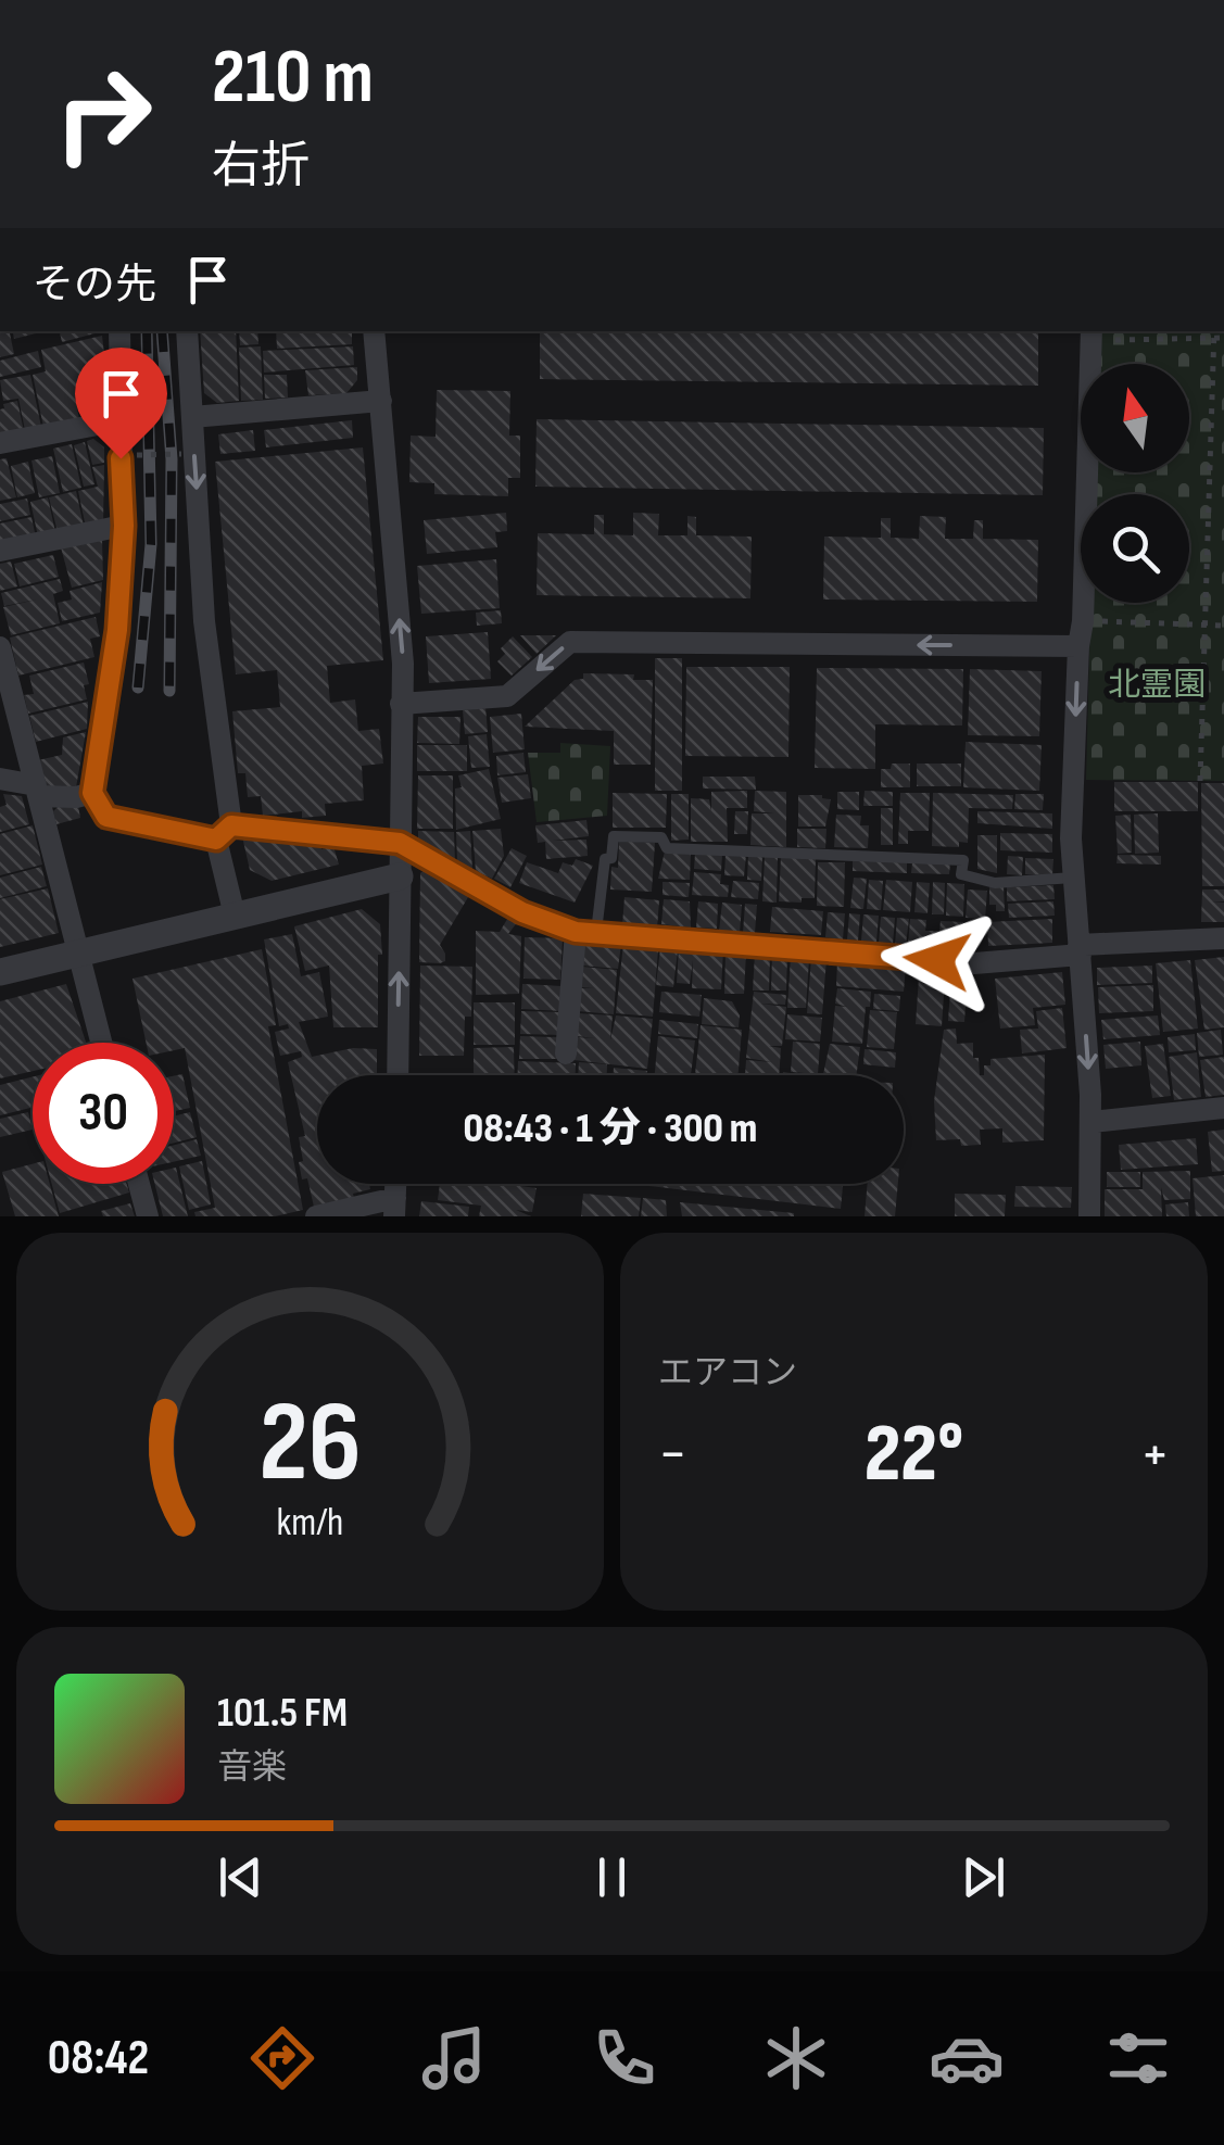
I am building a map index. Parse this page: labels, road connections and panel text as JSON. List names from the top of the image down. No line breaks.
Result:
{"parks":["北霊園"],"north":"top","page":{"turn":["210 m","右折"],"then":"その先","limit":"30","trip":"08:43 · 1 分 · 300 m","tile":"エアコン","heat":["−","22°","+"],"song":["101.5 FM","音楽"],"tabs":"08:42","gauge":["26","km/h"]}}
